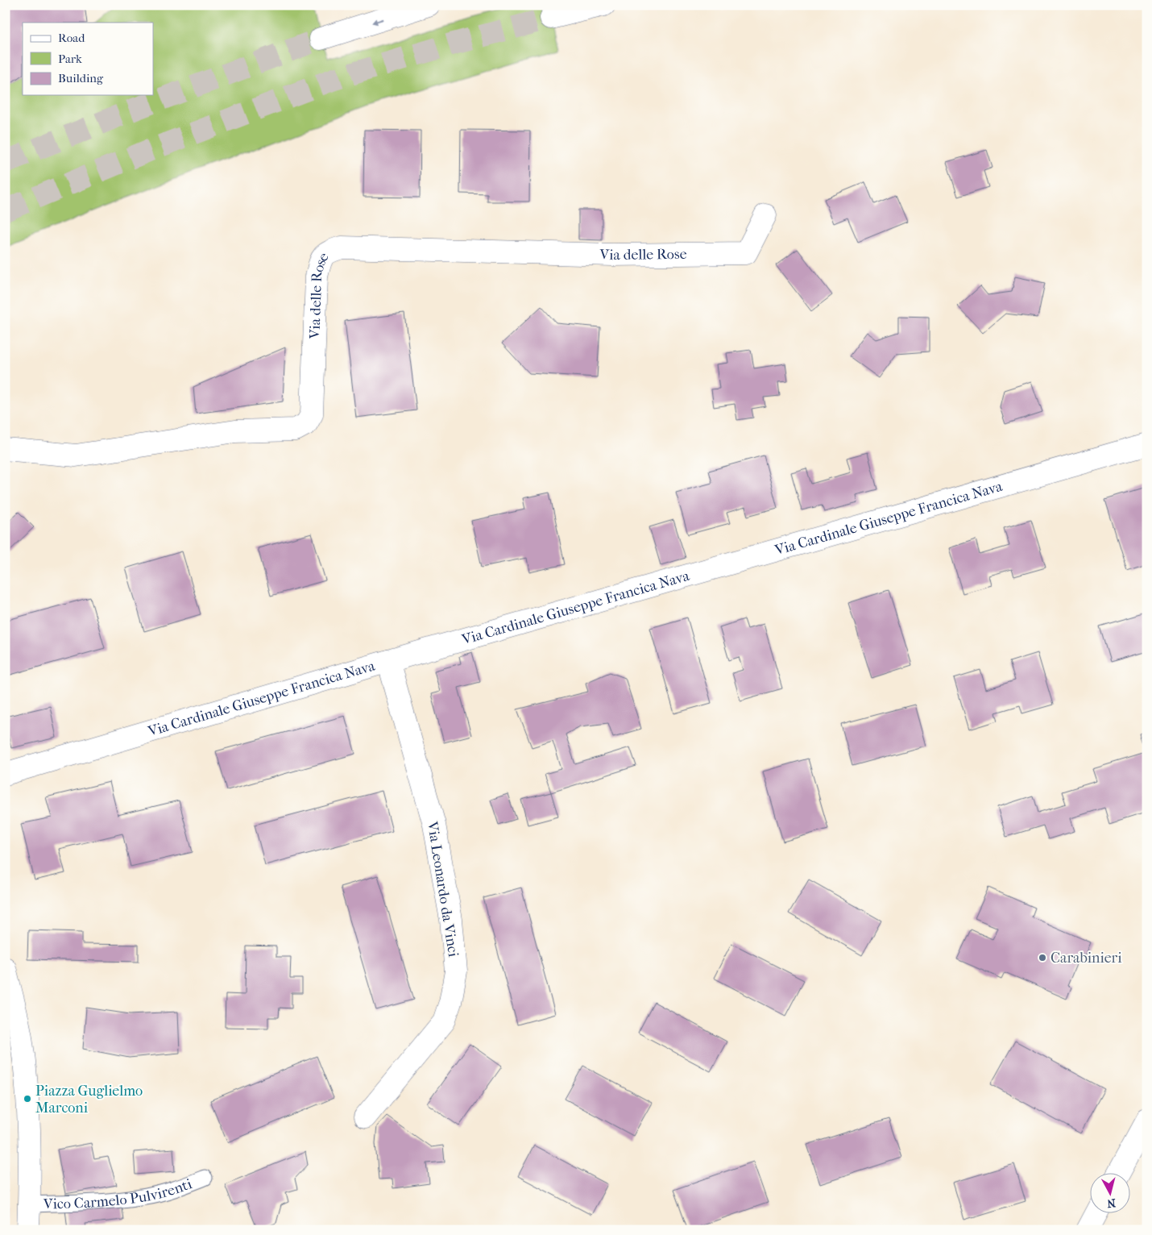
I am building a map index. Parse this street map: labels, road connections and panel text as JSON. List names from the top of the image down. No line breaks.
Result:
{"streets":{"main road":["Via delle Rose","Via Cardinale Giuseppe Francica Nava","Via Leonardo da Vinci"],"lane":["Vico Carmelo Pulvirenti"]},"crossings":[["Via Cardinale Giuseppe Francica Nava","Via Leonardo da Vinci"]],"places":["Carabinieri","Piazza Guglielmo Marconi"],"legend":["Road","Park","Building"],"north":"bottom"}
